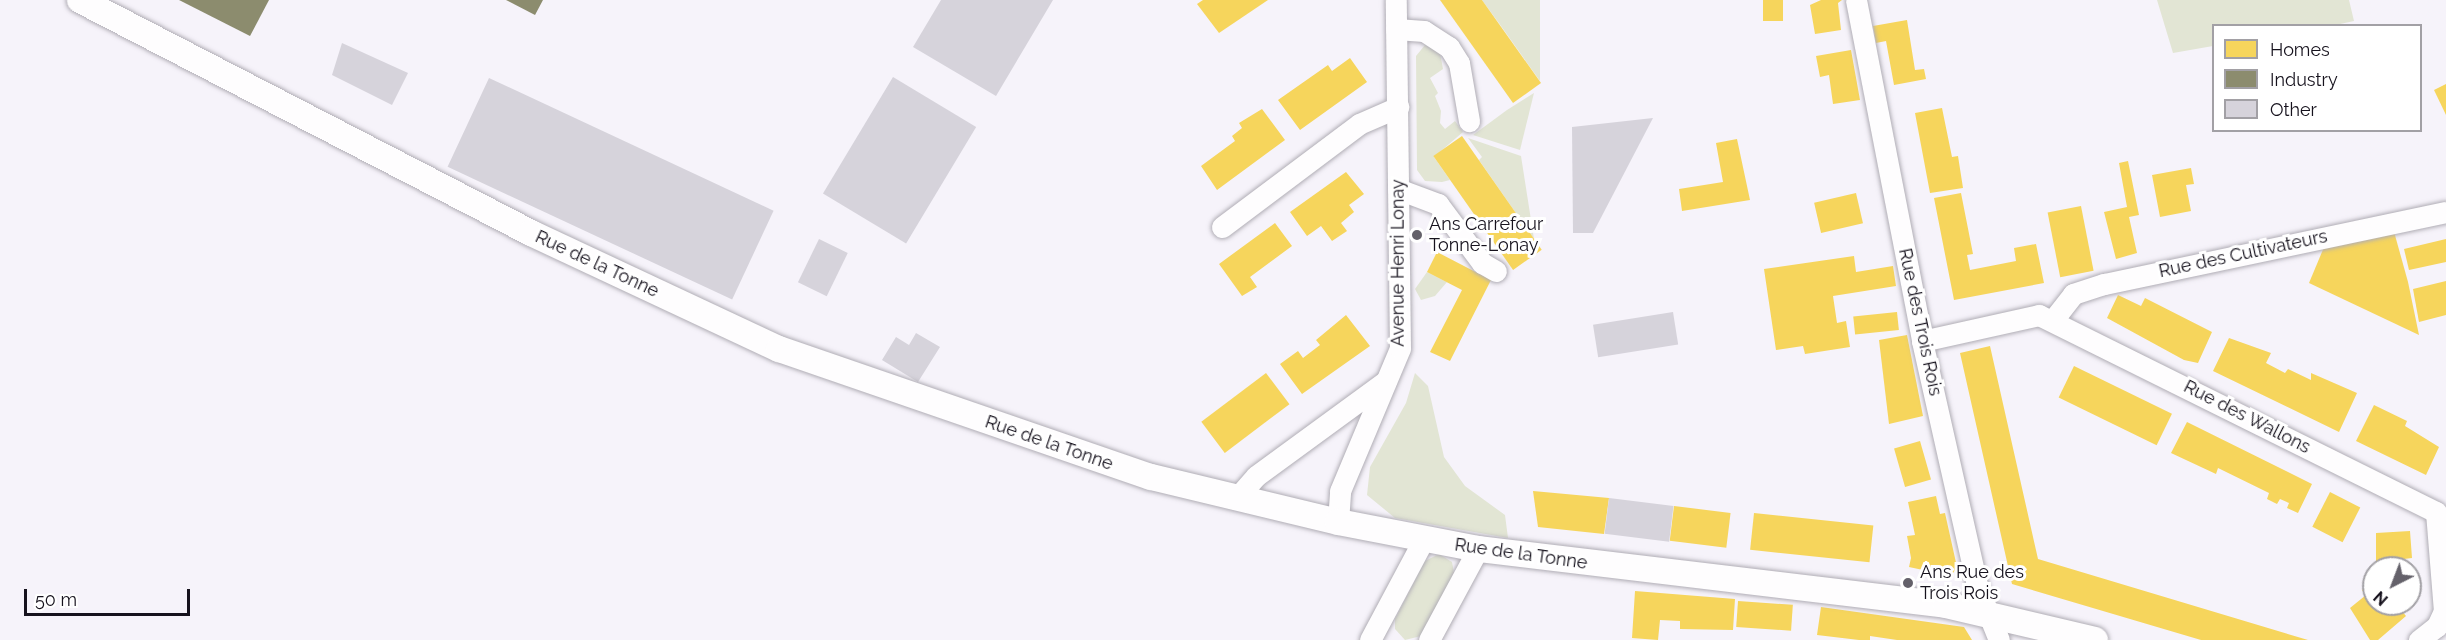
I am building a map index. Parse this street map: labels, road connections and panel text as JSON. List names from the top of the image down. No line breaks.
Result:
{"streets":{"street":["Rue des Cultivateurs","Avenue Henri Lonay","Rue de la Tonne","Rue des Trois Rois","Rue des Wallons"]},"crossings":[["Rue des Cultivateurs","Rue des Wallons"],["Avenue Henri Lonay","Rue de la Tonne"],["Rue de la Tonne","Rue des Trois Rois"],["Rue des Trois Rois","Rue des Wallons"]],"places":["Ans Carrefour Tonne-Lonay","Ans Rue des Trois Rois"],"legend":["Homes","Industry","Other"],"scale_bar":"50 m","north":"bottom left"}
